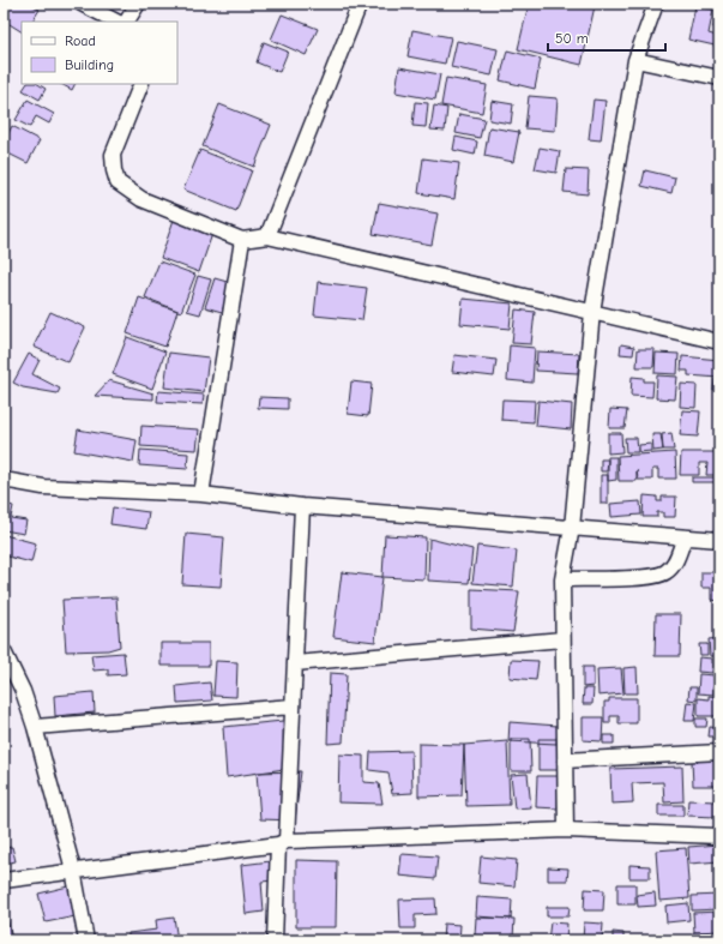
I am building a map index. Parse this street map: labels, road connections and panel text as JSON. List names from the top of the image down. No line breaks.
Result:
{"legend":["Road","Building"],"scale_bar":"50 m"}
